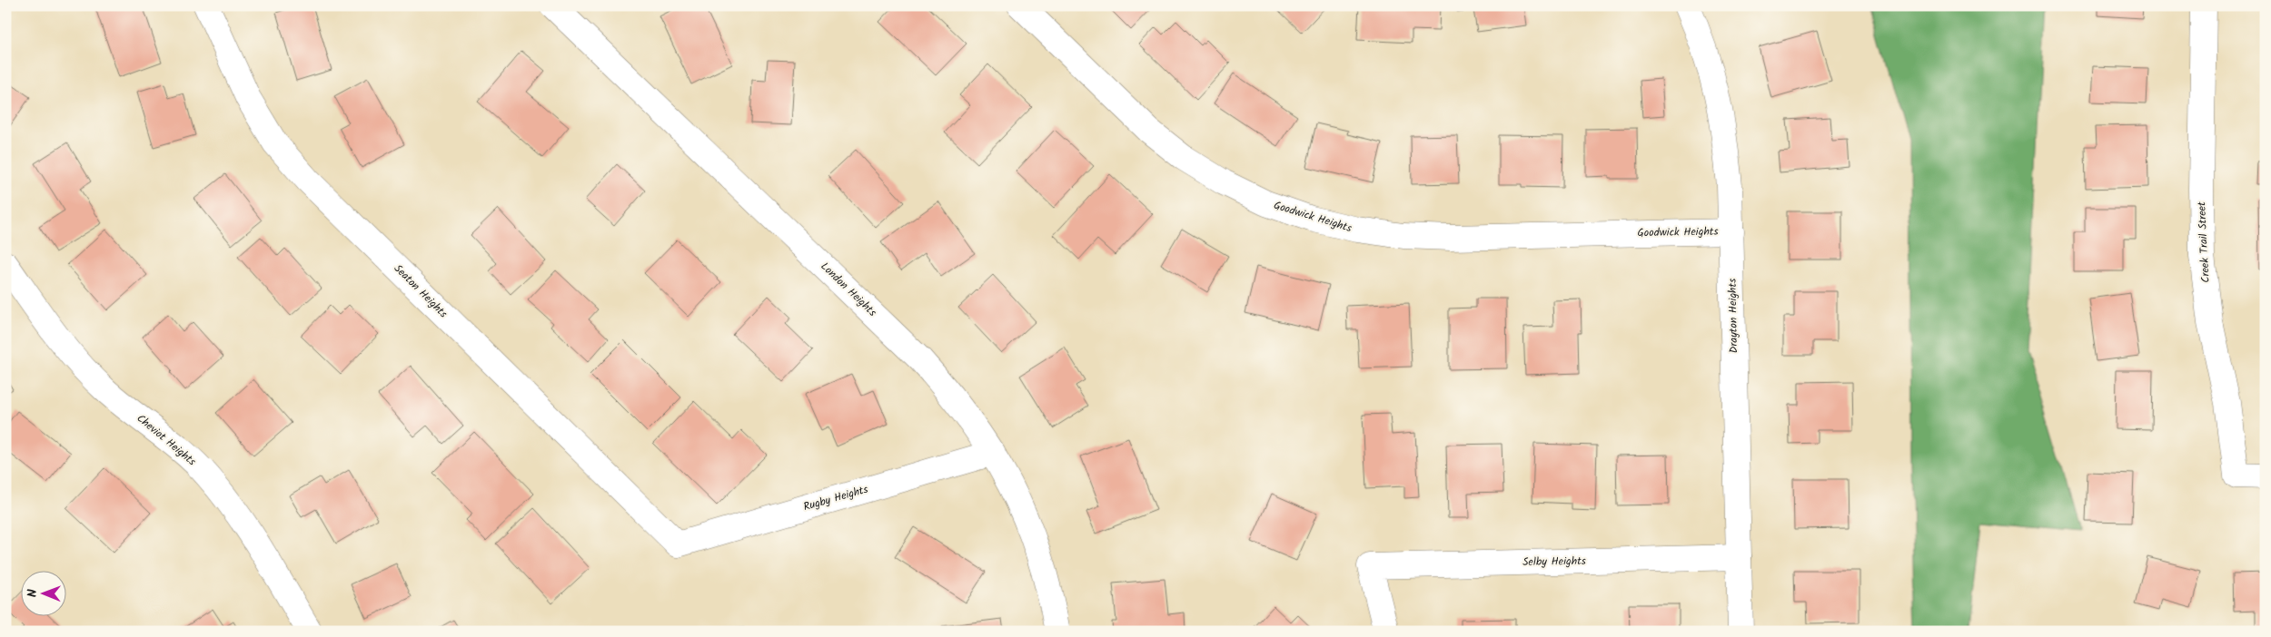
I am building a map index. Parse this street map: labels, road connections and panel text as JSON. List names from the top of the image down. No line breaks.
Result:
{"streets":{"street":["Goodwick Heights","Creek Trail Street","London Heights","Seaton Heights","Drayton Heights","Cheviot Heights","Rugby Heights","Selby Heights"]},"crossings":[["Goodwick Heights","Drayton Heights"],["London Heights","Rugby Heights"],["Seaton Heights","Rugby Heights"],["Drayton Heights","Selby Heights"]],"north":"left"}
